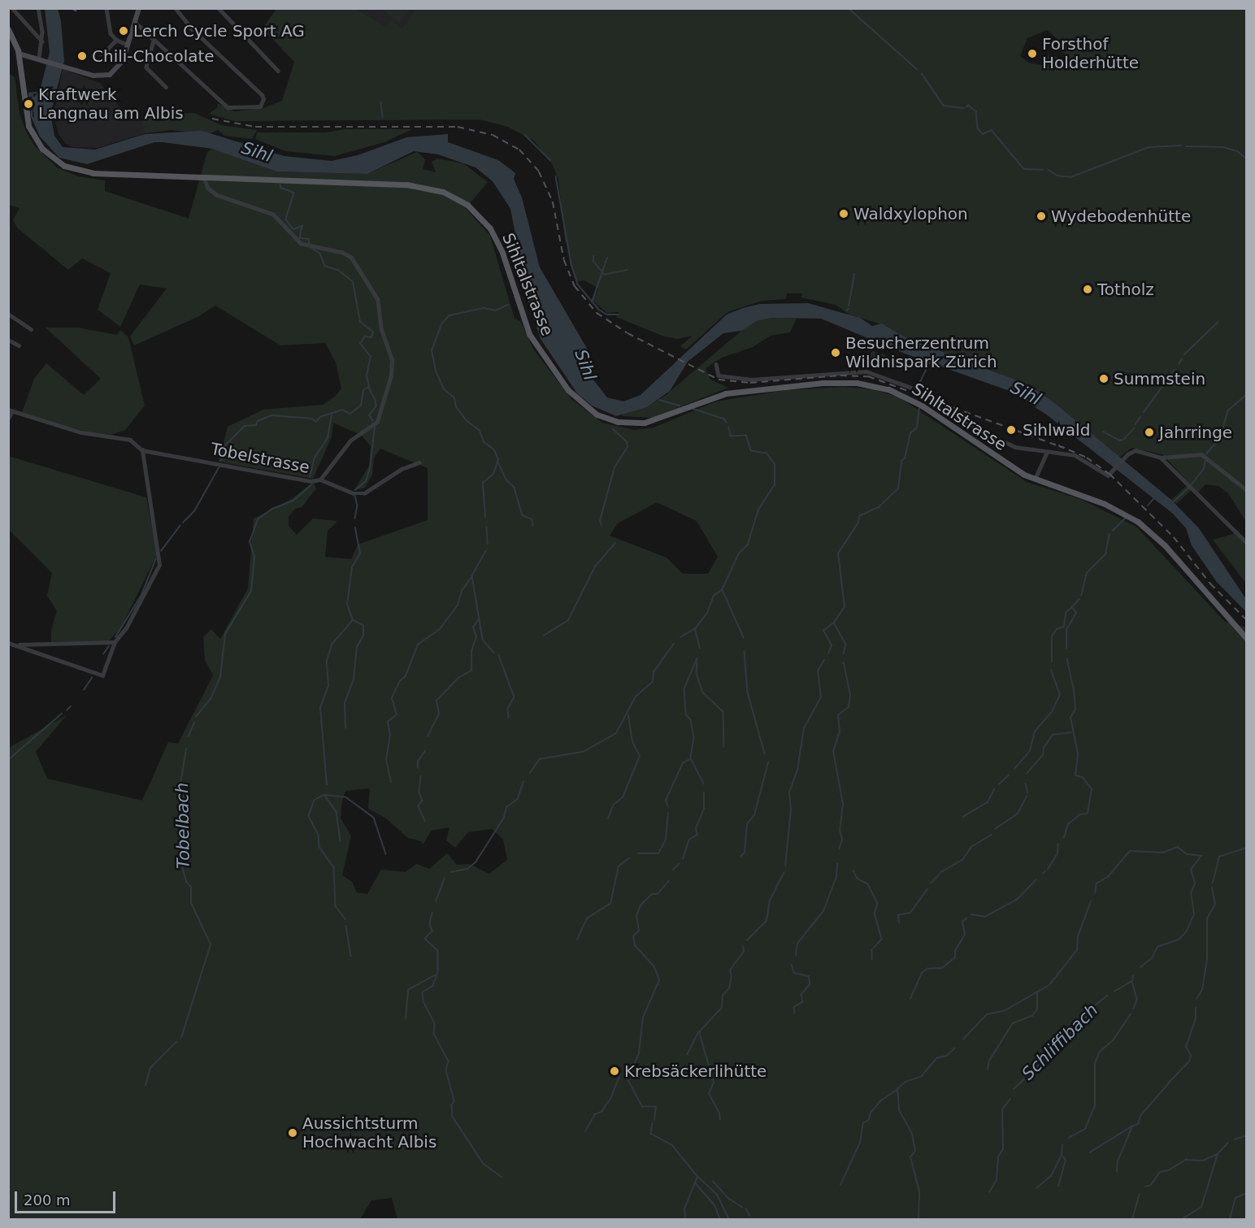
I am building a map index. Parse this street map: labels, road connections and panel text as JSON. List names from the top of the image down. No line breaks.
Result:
{"streets":{"main road":["Sihltalstrasse"],"street":["Tobelstrasse"]},"crossings":[["Sihltalstrasse","Tobelstrasse"]],"water":["Sihl","Tobelbach","Schliffibach"],"places":["Lerch Cycle Sport AG","Forsthof Holderhütte","Chili-Chocolate","Kraftwerk Langnau am Albis","Waldxylophon","Wydebodenhütte","Totholz","Besucherzentrum Wildnispark Zürich","Summstein","Sihlwald","Jahrringe","Krebsäckerlihütte","Aussichtsturm Hochwacht Albis"],"scale_bar":"200 m"}
